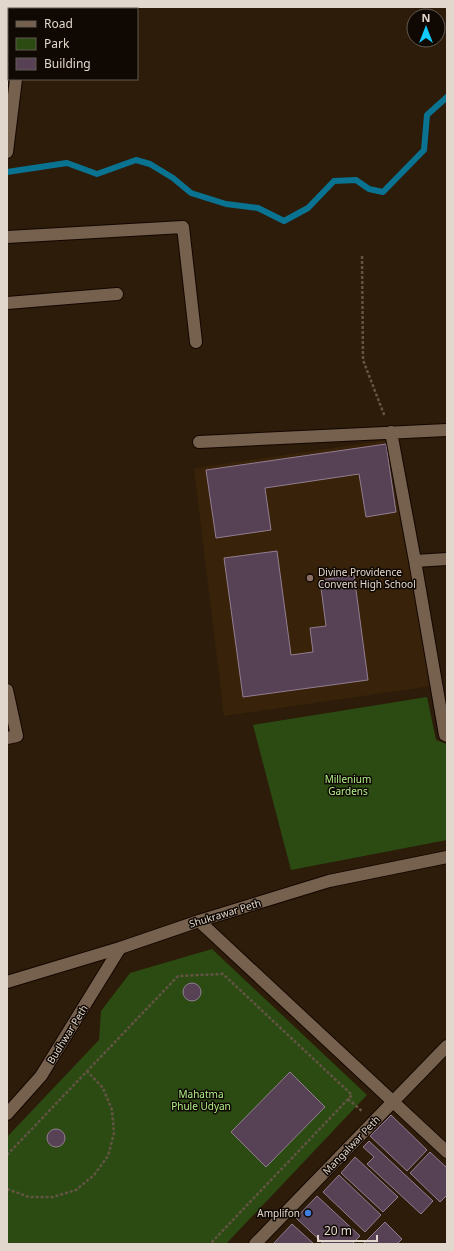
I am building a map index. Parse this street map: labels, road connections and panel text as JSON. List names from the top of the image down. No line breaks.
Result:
{"streets":{"street":["Shukrawar Peth","Budhwar Peth","Mangalwar Peth"]},"crossings":[["Shukrawar Peth","Budhwar Peth"]],"parks":["Millenium Gardens","Mahatma Phule Udyan"],"places":["Divine Providence Convent High School","Amplifon"],"legend":["Road","Park","Building"],"scale_bar":"20 m","north":"top"}
